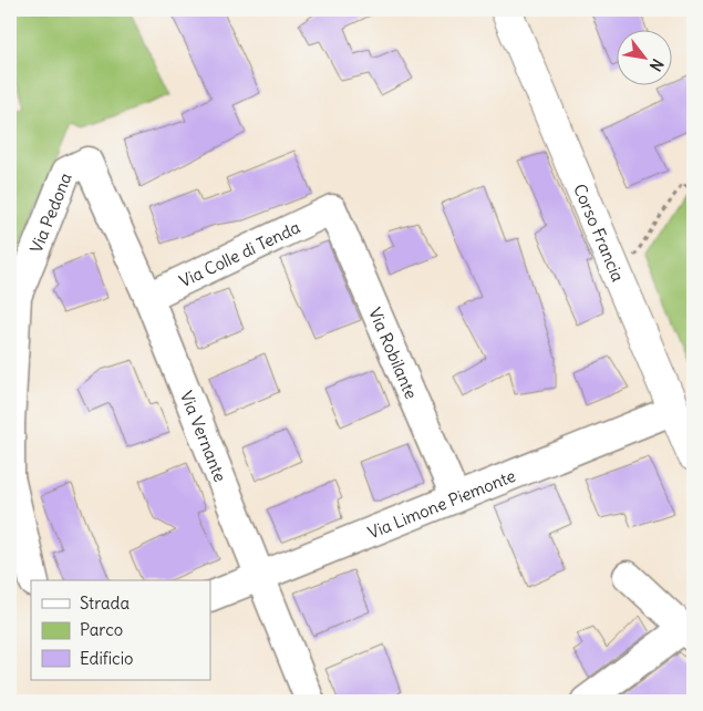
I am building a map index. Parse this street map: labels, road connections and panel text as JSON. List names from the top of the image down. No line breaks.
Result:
{"streets":{"main road":["Corso Francia"],"street":["Via Pedona","Via Colle di Tenda","Via Robilante","Via Vernante","Via Limone Piemonte"]},"crossings":[["Via Pedona","Via Colle di Tenda"],["Via Pedona","Via Vernante"],["Corso Francia","Via Limone Piemonte"],["Via Colle di Tenda","Via Robilante"],["Via Colle di Tenda","Via Vernante"],["Via Robilante","Via Limone Piemonte"],["Via Vernante","Via Limone Piemonte"]],"legend":["Strada","Parco","Edificio"],"north":"bottom right"}
